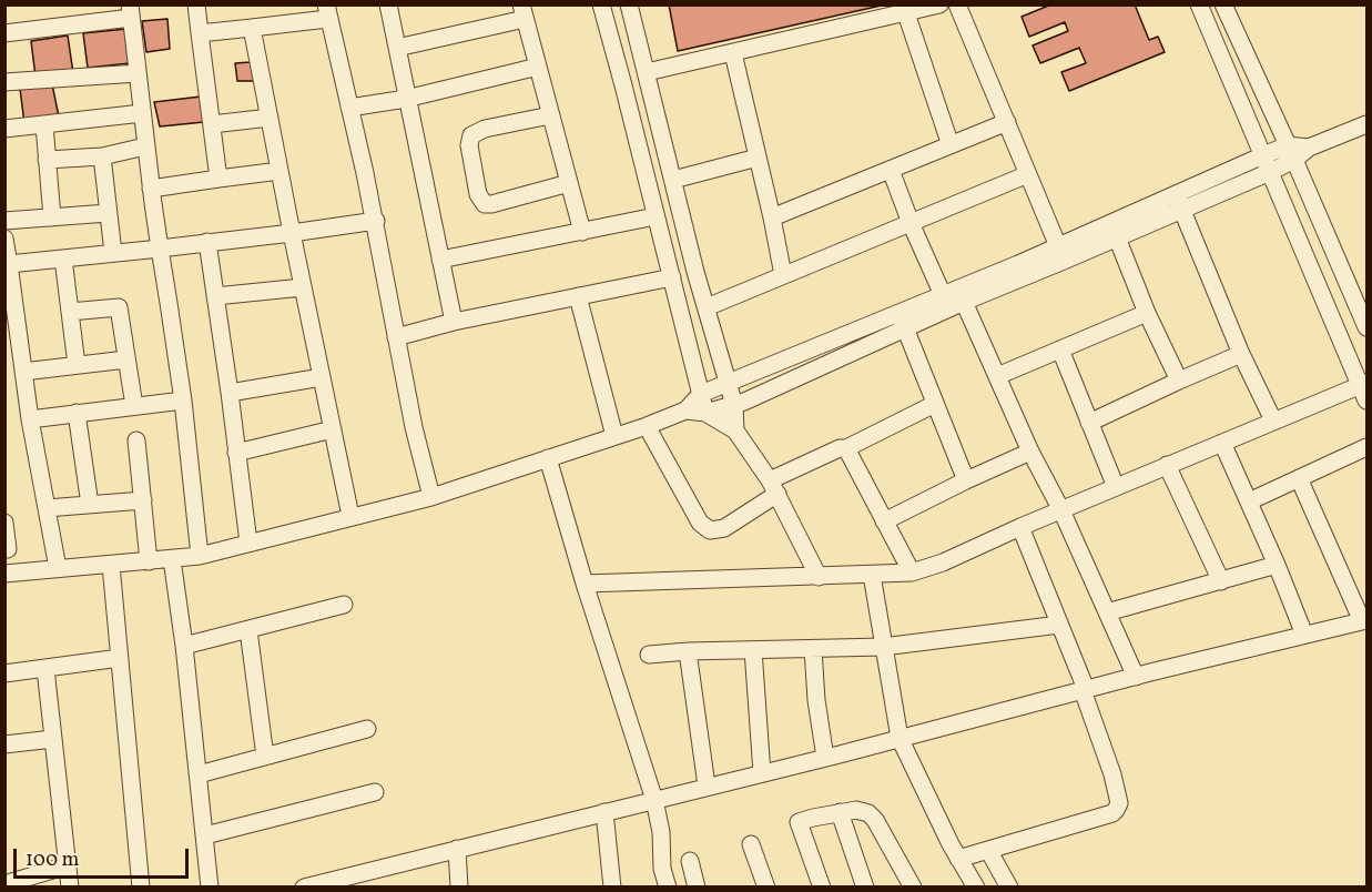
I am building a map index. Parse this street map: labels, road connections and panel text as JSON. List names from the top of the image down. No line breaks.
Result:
{"scale_bar":"100 m"}
